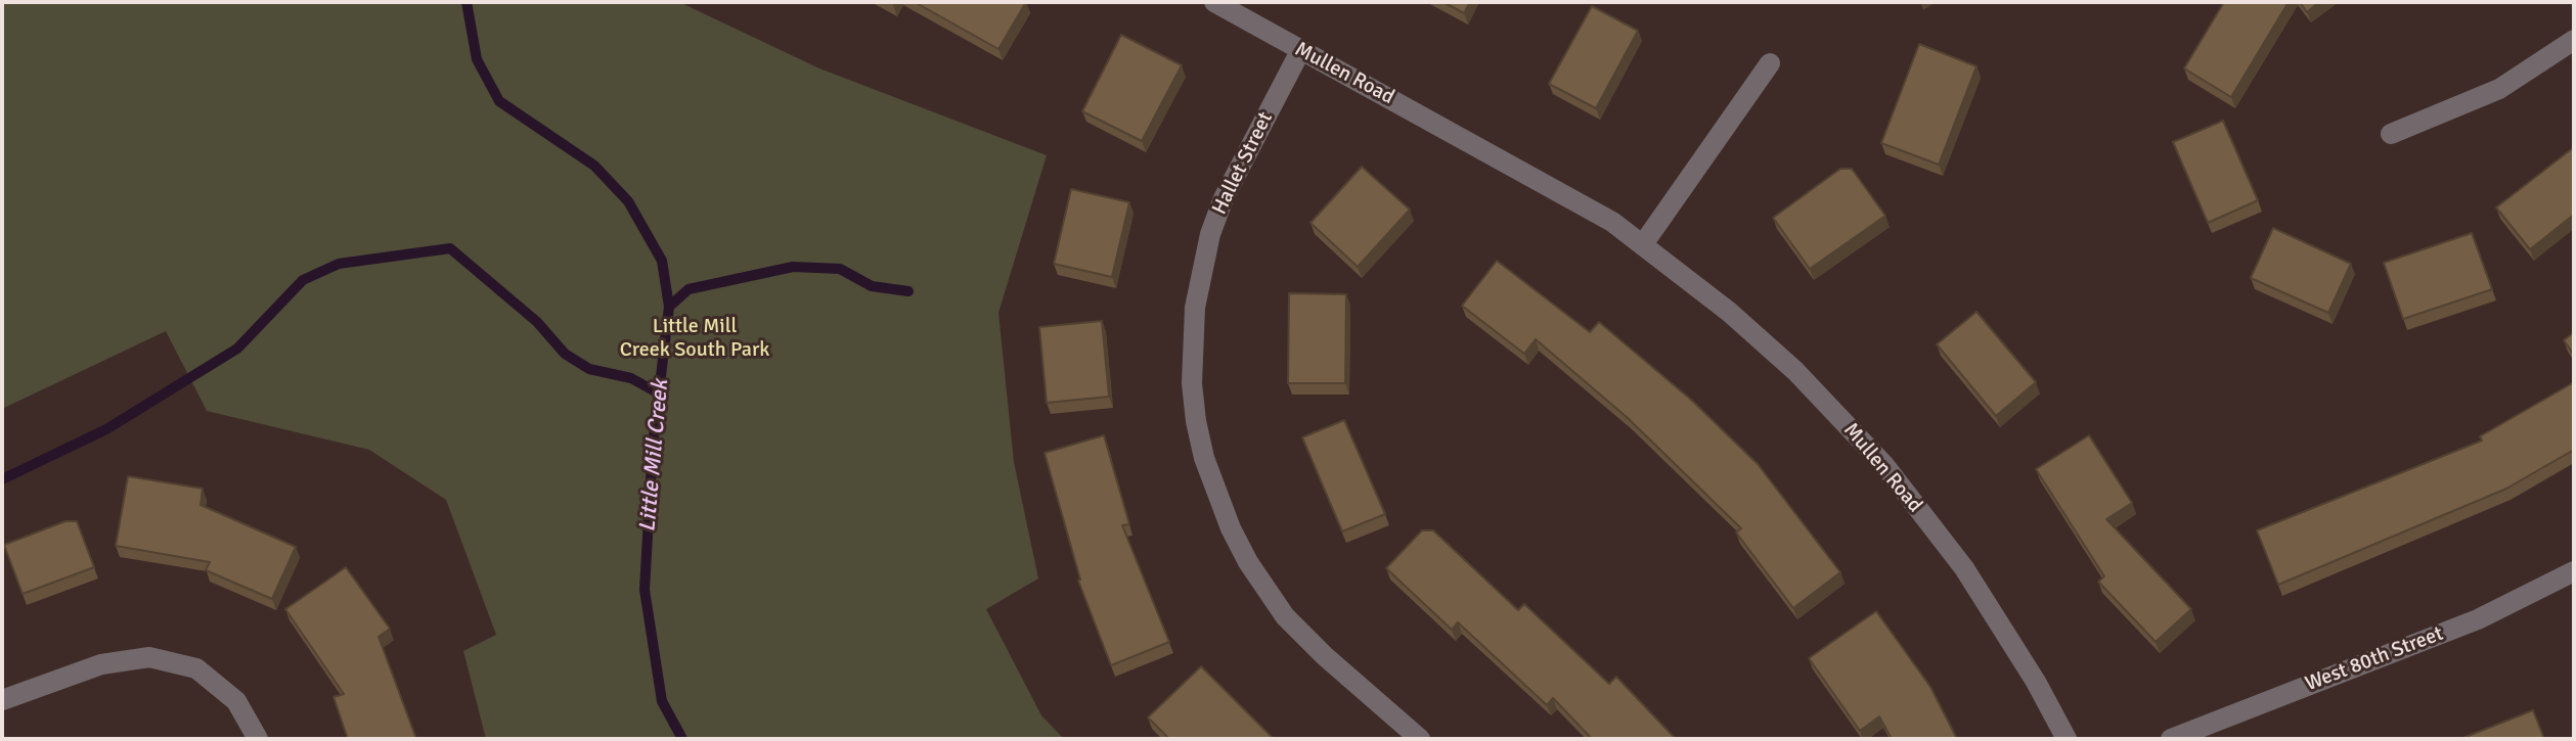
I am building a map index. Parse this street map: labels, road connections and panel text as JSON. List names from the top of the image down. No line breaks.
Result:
{"streets":{"street":["Mullen Road","Hallet Street","West 80th Street"]},"crossings":[["Mullen Road","Hallet Street"]],"water":["Little Mill Creek"],"parks":["Little Mill Creek South Park"]}
